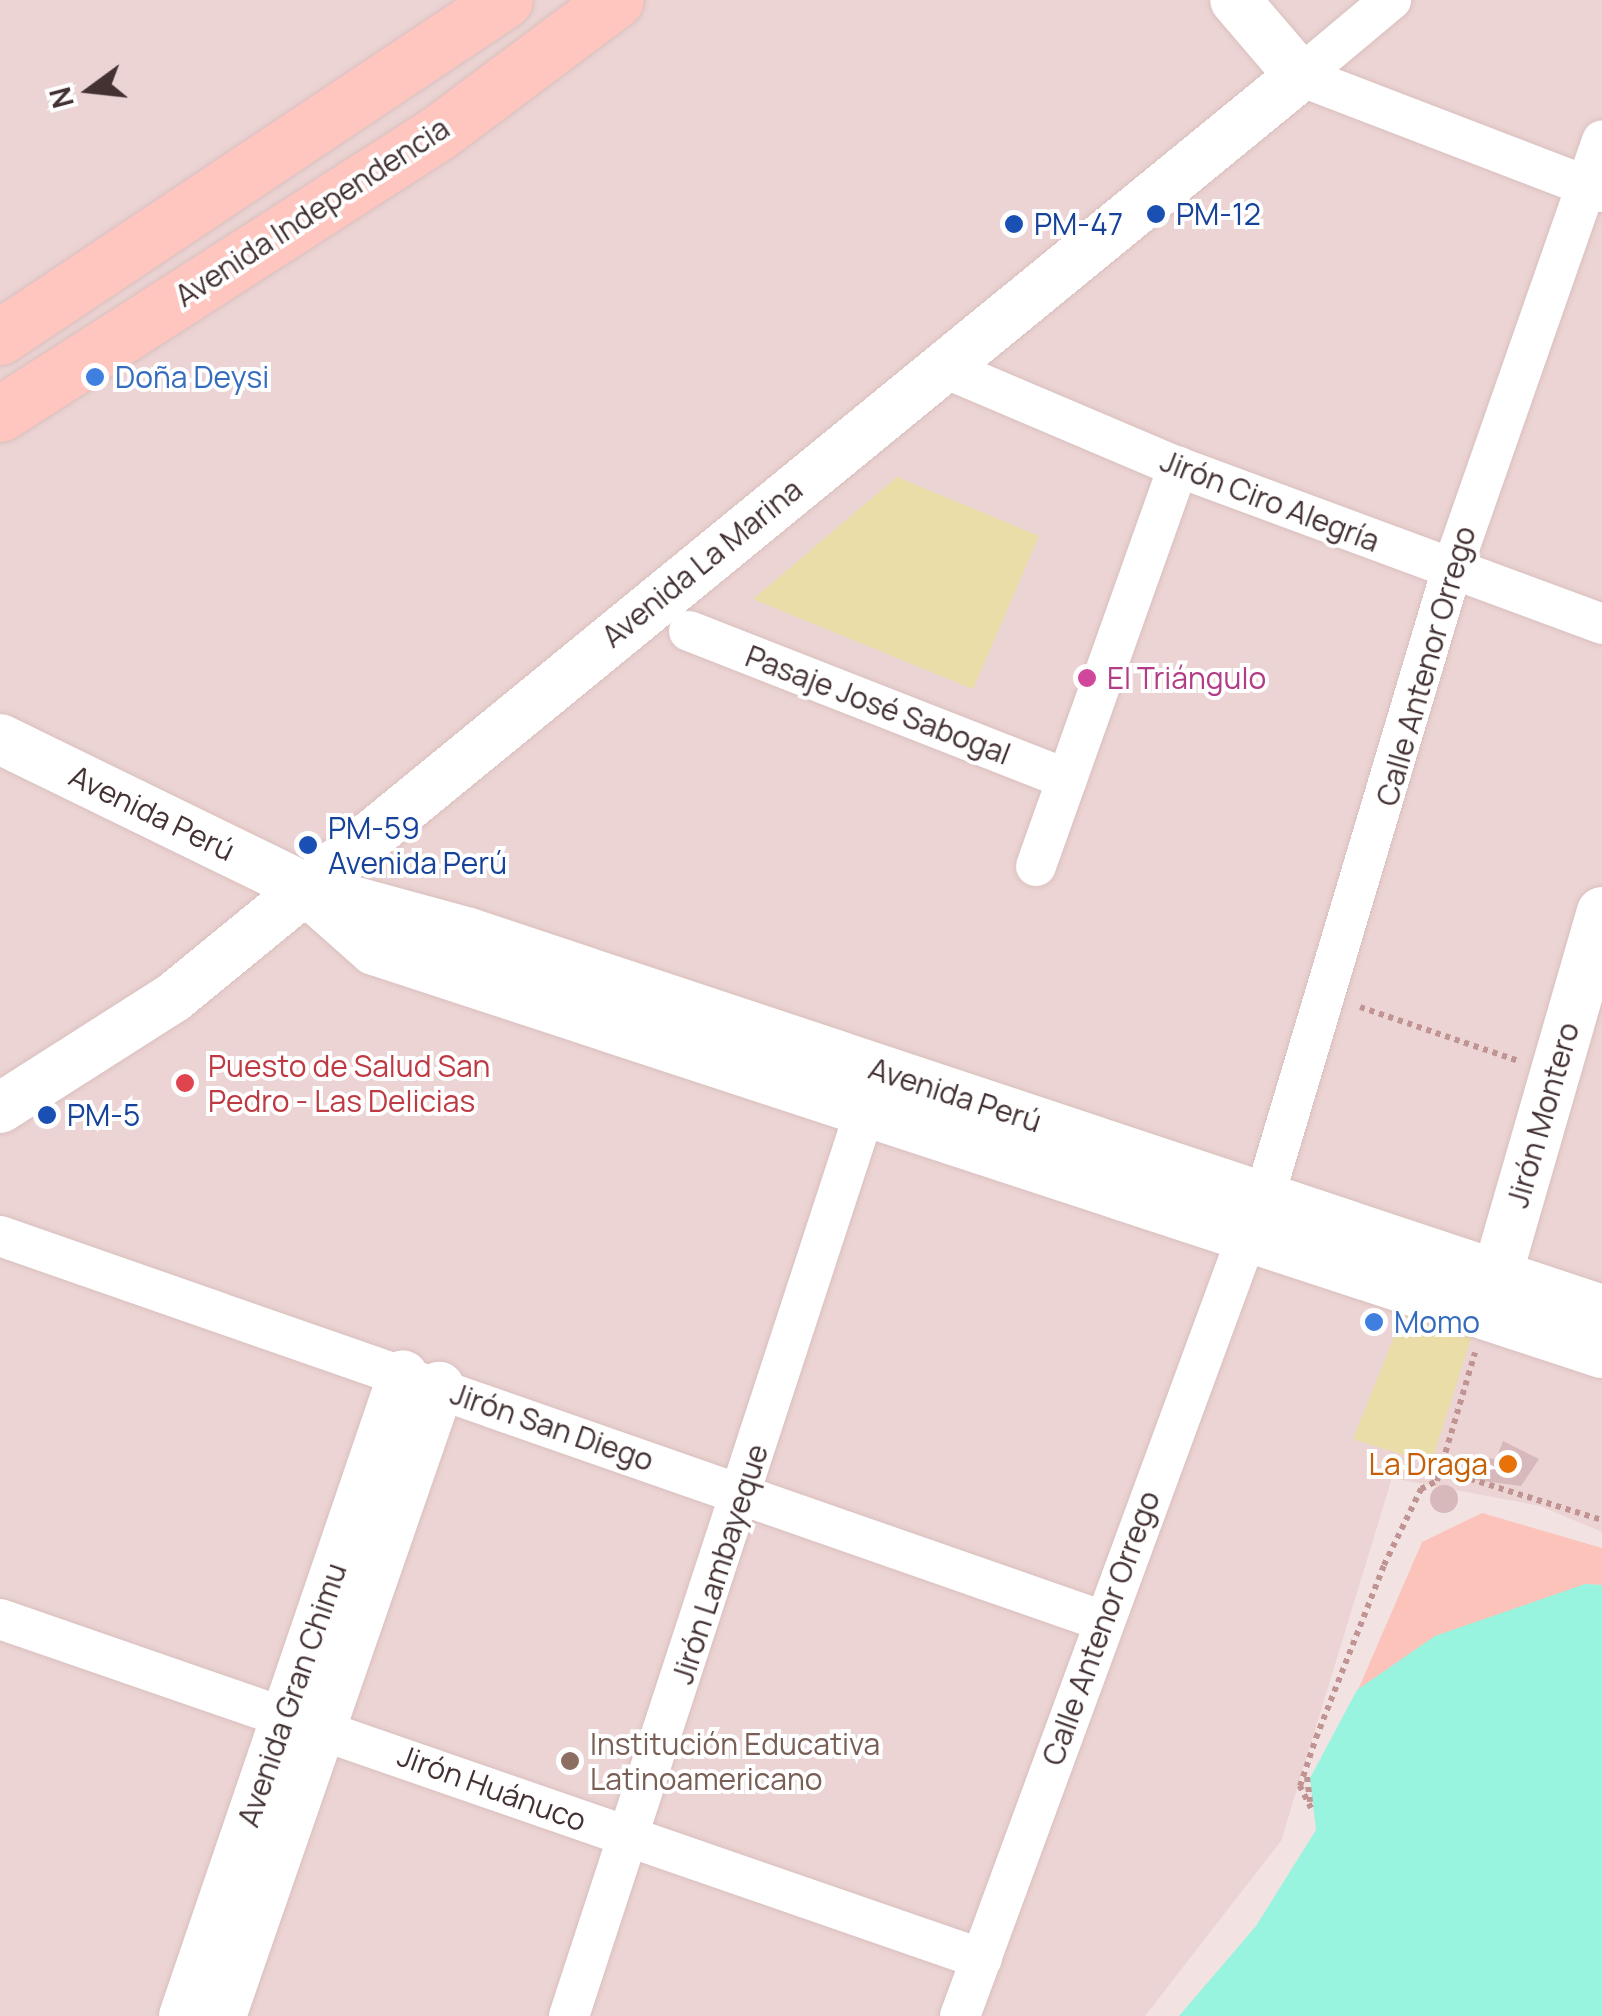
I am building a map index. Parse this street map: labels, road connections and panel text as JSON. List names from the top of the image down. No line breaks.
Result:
{"streets":{"main road":["Avenida Independencia"],"street":["Jirón Ciro Alegría","Avenida La Marina","Calle Antenor Orrego","Pasaje José Sabogal","Avenida Perú","Jirón Montero","Jirón San Diego","Jirón Lambayeque","Avenida Gran Chimu","Jirón Huánuco"]},"crossings":[["Jirón Ciro Alegría","Avenida La Marina"],["Jirón Ciro Alegría","Calle Antenor Orrego"],["Avenida La Marina","Avenida Perú"],["Calle Antenor Orrego","Avenida Perú"],["Calle Antenor Orrego","Jirón San Diego"],["Calle Antenor Orrego","Jirón Huánuco"],["Avenida Perú","Jirón Montero"],["Avenida Perú","Jirón Lambayeque"],["Jirón San Diego","Jirón Lambayeque"],["Jirón San Diego","Avenida Gran Chimu"],["Jirón Lambayeque","Jirón Huánuco"],["Avenida Gran Chimu","Jirón Huánuco"]],"places":["PM-12","PM-47","Doña Deysi","El Triángulo","PM-59 Avenida Perú","Puesto de Salud San Pedro - Las Delicias","PM-5","Momo","La Draga","Institución Educativa Latinoamericano"],"north":"left"}
